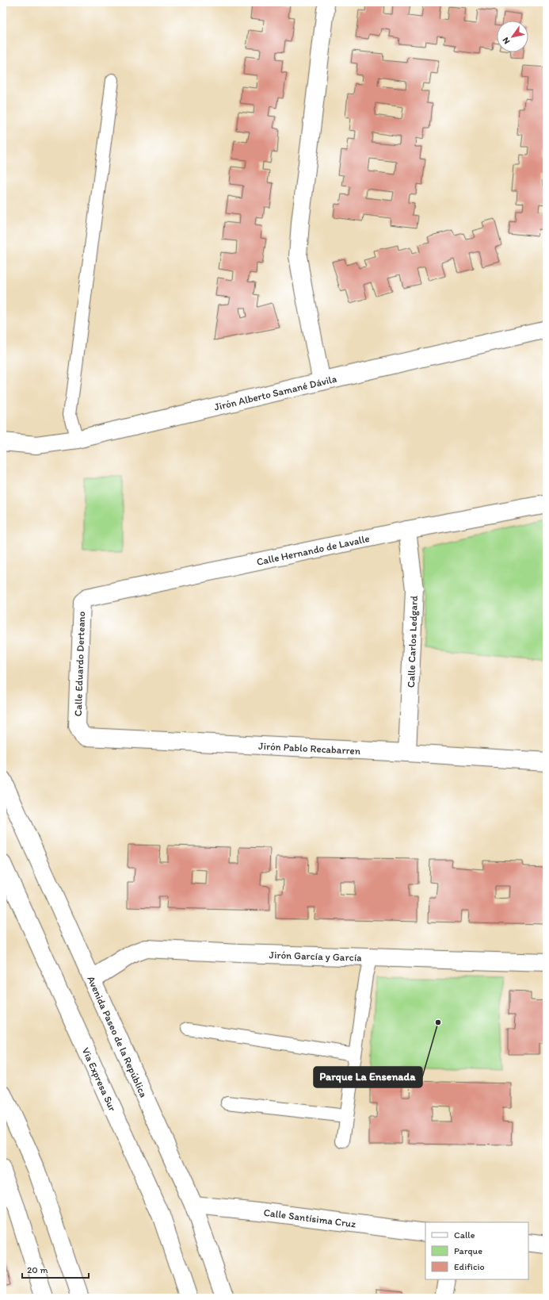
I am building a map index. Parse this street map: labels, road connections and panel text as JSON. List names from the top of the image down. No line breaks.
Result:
{"streets":{"main road":["Jirón Alberto Samané Dávila","Calle Hernando de Lavalle","Calle Carlos Ledgard","Calle Eduardo Derteano","Jirón Pablo Recabarren","Jirón García y García","Avenida Paseo de la República","Via Expresa Sur","Calle Santísima Cruz"]},"crossings":[["Calle Hernando de Lavalle","Calle Carlos Ledgard"],["Calle Hernando de Lavalle","Calle Eduardo Derteano"],["Calle Carlos Ledgard","Jirón Pablo Recabarren"],["Calle Eduardo Derteano","Jirón Pablo Recabarren"],["Jirón García y García","Avenida Paseo de la República"],["Avenida Paseo de la República","Calle Santísima Cruz"]],"places":["Parque La Ensenada"],"legend":["Calle","Parque","Edificio"],"scale_bar":"20 m","north":"bottom left"}
